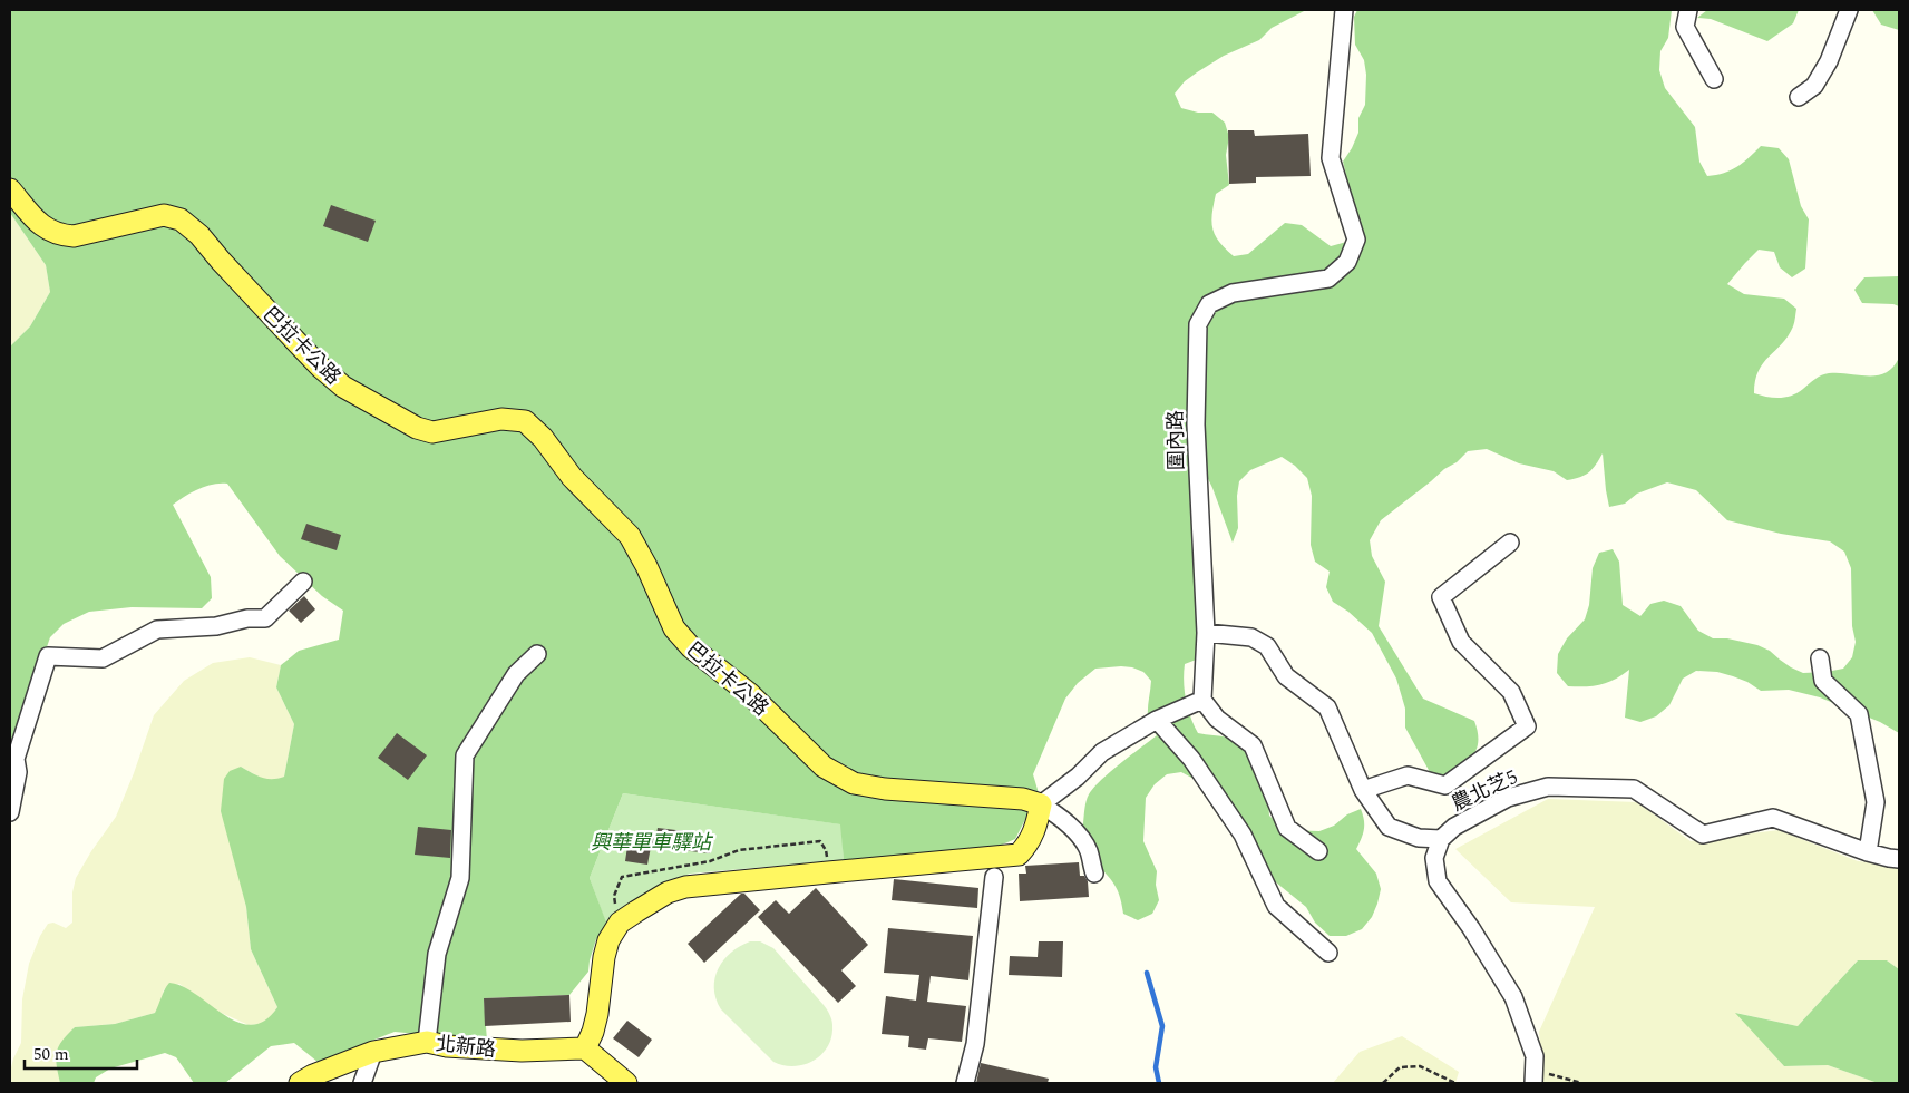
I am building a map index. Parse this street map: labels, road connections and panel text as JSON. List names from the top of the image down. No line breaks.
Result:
{"streets":{"main road":["巴拉卡公路","北新路"],"street":["圍內路","農北芝5"]},"parks":["興華單車驛站"],"scale_bar":"50 m"}
